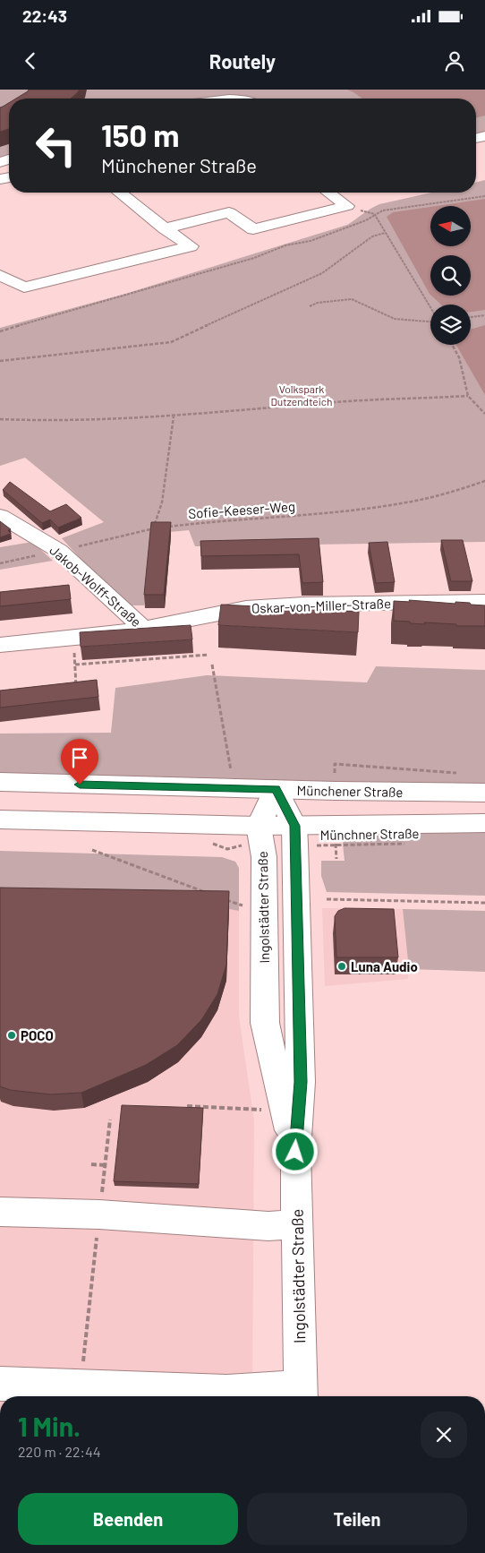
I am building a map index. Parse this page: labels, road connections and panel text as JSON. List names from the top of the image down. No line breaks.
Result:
{"streets":{"street":["Jakob-Wolff-Straße","Oskar-von-Miller-Straße","Münchener Straße","Ingolstädter Straße"],"path":["Sofie-Keeser-Weg","Münchner Straße"]},"crossings":[["Sofie-Keeser-Weg","Jakob-Wolff-Straße"],["Jakob-Wolff-Straße","Oskar-von-Miller-Straße"],["Münchener Straße","Ingolstädter Straße"],["Münchner Straße","Ingolstädter Straße"]],"parks":["Volkspark Dutzendteich"],"places":["Luna Audio","POCO"],"north":"left","page":{"status":"22:43","header":"Routely","turn":["150 m","Münchener Straße"],"heading":["1 Min.","220 m · 22:44"],"buttons":["Beenden","Teilen"]}}
